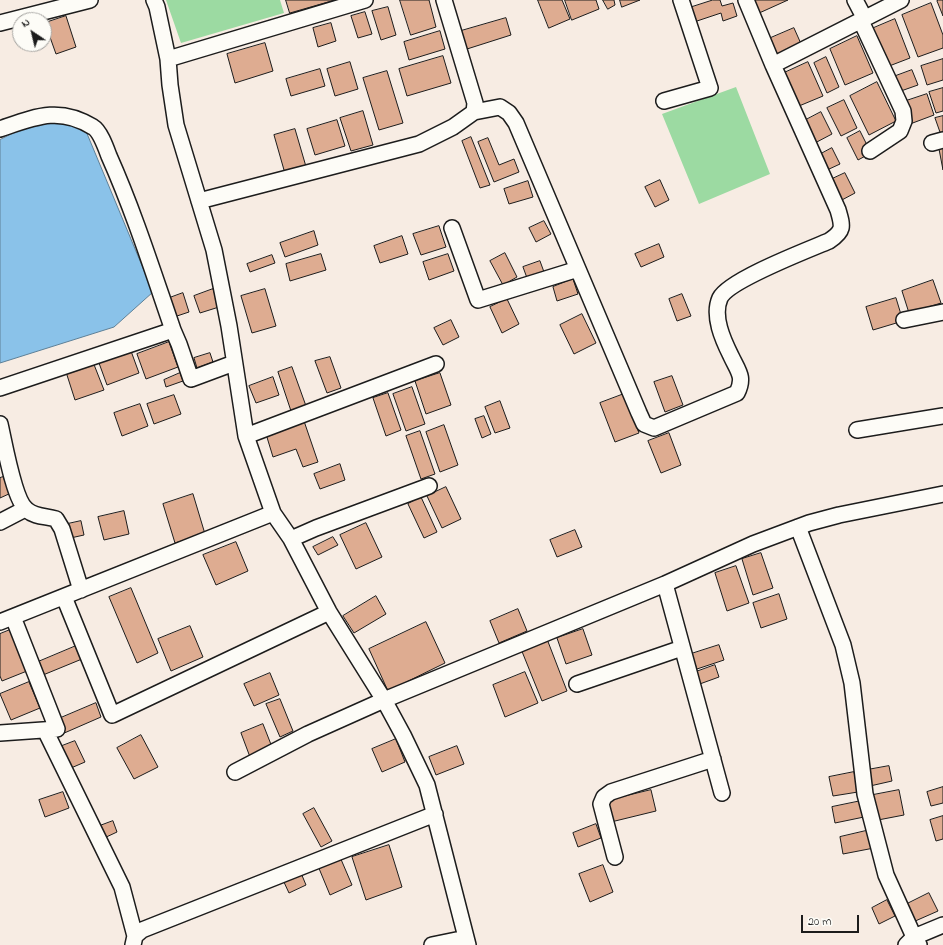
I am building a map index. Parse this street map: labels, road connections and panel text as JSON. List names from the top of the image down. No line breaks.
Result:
{"scale_bar":"20 m","north":"top left"}
